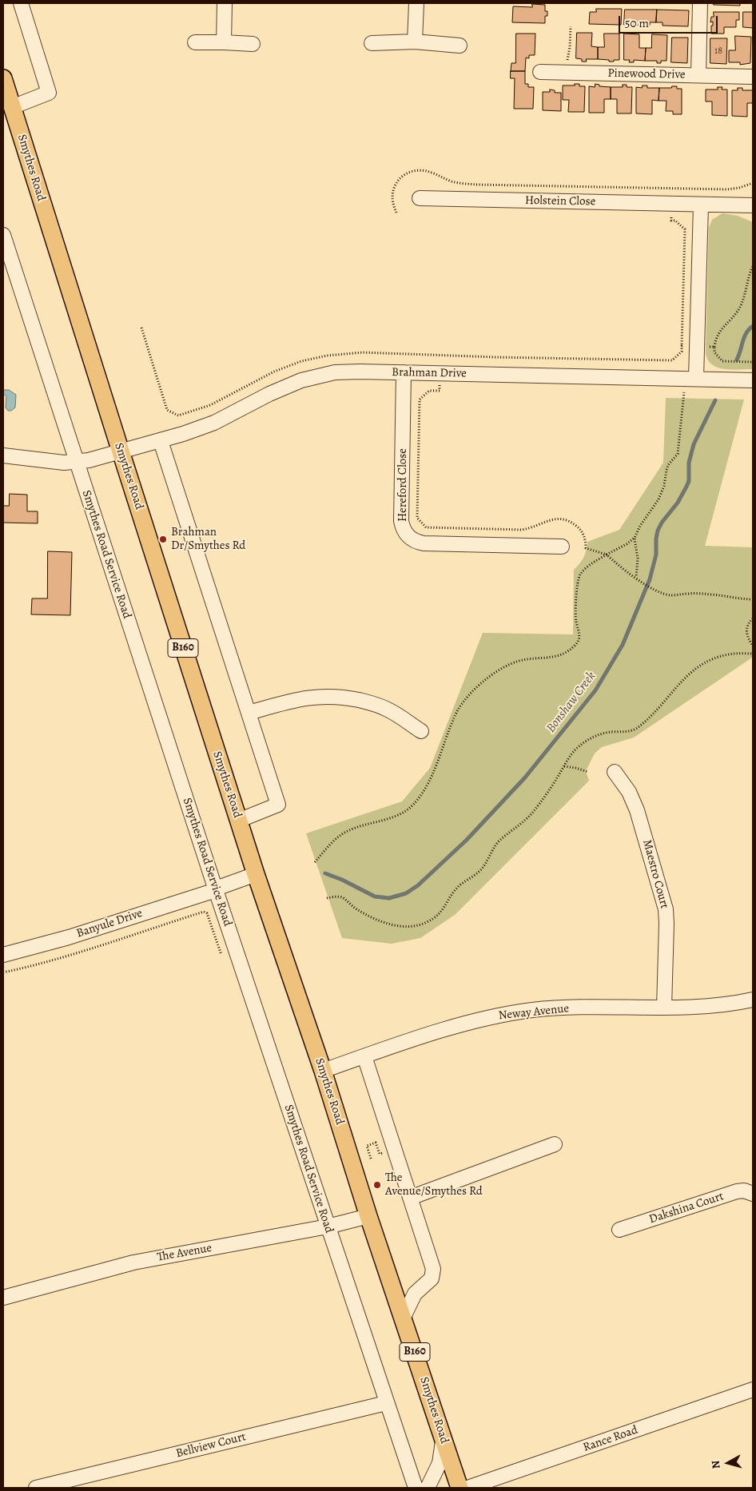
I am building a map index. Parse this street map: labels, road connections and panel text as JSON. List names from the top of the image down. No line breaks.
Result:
{"streets":{"main road":["Smythes Road","B160"],"street":["Pinewood Drive","Holstein Close","Brahman Drive","Hereford Close","Smythes Road Service Road","Maestro Court","Banyule Drive","Neway Avenue","Dakshina Court","The Avenue","Rance Road","Bellview Court"]},"crossings":[["Smythes Road","Brahman Drive"],["Smythes Road","Banyule Drive"],["Smythes Road","Neway Avenue"],["Smythes Road","The Avenue"],["Brahman Drive","Hereford Close"],["Brahman Drive","Smythes Road Service Road"],["Smythes Road Service Road","Banyule Drive"],["Smythes Road Service Road","The Avenue"],["Smythes Road Service Road","Bellview Court"],["Maestro Court","Neway Avenue"]],"water":["Bonshaw Creek"],"places":["Brahman Dr/Smythes Rd","The Avenue/Smythes Rd"],"house_numbers":["18"],"scale_bar":"50 m","north":"left"}
